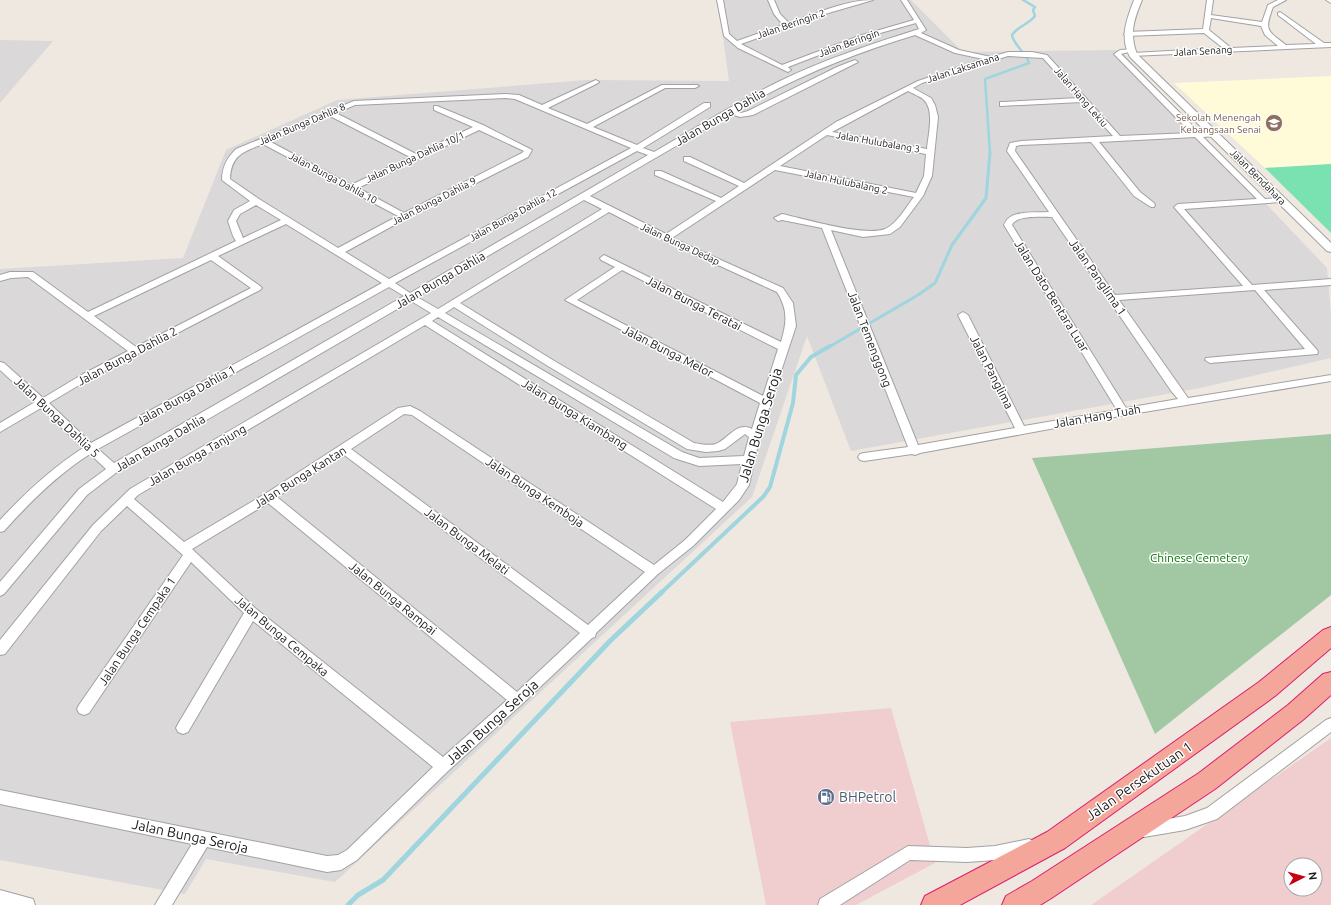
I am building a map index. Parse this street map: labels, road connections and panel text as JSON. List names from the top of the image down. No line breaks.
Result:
{"streets":{"highway":["Jalan Persekutuan 1"],"street":["Jalan Beringin 2","Jalan Beringin","Jalan Senang","Jalan Laksamana","Jalan Hang Lekiu","Jalan Bunga Dahlia","Jalan Bunga Dahlia 8","Jalan Hulubalang 3","Jalan Bunga Dahlia 10/1","Jalan Bendahara","Jalan Bunga Dahlia 10","Jalan Hulubalang 2","Jalan Bunga Dahlia 9","Jalan Bunga Dahlia 12","Jalan Bunga Dedap","Jalan Panglima 1","Jalan Dato Bentara Luar","Jalan Bunga Teratai","Jalan Temenggong","Jalan Bunga Melor","Jalan Bunga Dahlia 2","Jalan Panglima","Jalan Bunga Dahlia 1","Jalan Bunga Kiambang","Jalan Hang Tuah","Jalan Bunga Dahlia 5","Jalan Bunga Seroja","Jalan Bunga Tanjung","Jalan Bunga Kantan","Jalan Bunga Kemboja","Jalan Bunga Melati","Jalan Bunga Rampai","Jalan Bunga Cempaka 1","Jalan Bunga Cempaka"]},"crossings":[["Jalan Senang","Jalan Bendahara"],["Jalan Laksamana","Jalan Hang Lekiu"],["Jalan Laksamana","Jalan Hulubalang 3"],["Jalan Laksamana","Jalan Hulubalang 2"],["Jalan Laksamana","Jalan Bunga Dedap"],["Jalan Bunga Dahlia","Jalan Bunga Dahlia 8"],["Jalan Bunga Dahlia","Jalan Bunga Dedap"],["Jalan Bunga Dahlia","Jalan Bunga Dahlia 5"],["Jalan Bunga Dahlia 8","Jalan Bunga Dahlia 10"],["Jalan Bunga Dahlia 8","Jalan Bunga Dahlia 9"],["Jalan Bunga Dahlia 8","Jalan Bunga Dahlia 12"],["Jalan Bunga Dahlia 8","Jalan Bunga Dahlia 1"],["Jalan Bunga Dahlia 8","Jalan Bunga Seroja"],["Jalan Bunga Dahlia 8","Jalan Bunga Tanjung"],["Jalan Bunga Dahlia 10/1","Jalan Bunga Dahlia 10"],["Jalan Bunga Dahlia 10/1","Jalan Bunga Dahlia 9"],["Jalan Bunga Dahlia 10","Jalan Bunga Dahlia 9"],["Jalan Bunga Dahlia 12","Jalan Bunga Dahlia 1"],["Jalan Bunga Dedap","Jalan Bunga Seroja"],["Jalan Bunga Dedap","Jalan Bunga Tanjung"],["Jalan Panglima 1","Jalan Dato Bentara Luar"],["Jalan Panglima 1","Jalan Hang Tuah"],["Jalan Dato Bentara Luar","Jalan Hang Tuah"],["Jalan Bunga Teratai","Jalan Bunga Melor"],["Jalan Bunga Teratai","Jalan Bunga Seroja"],["Jalan Temenggong","Jalan Hang Tuah"],["Jalan Bunga Melor","Jalan Bunga Seroja"],["Jalan Bunga Dahlia 2","Jalan Bunga Dahlia 5"],["Jalan Panglima","Jalan Hang Tuah"],["Jalan Bunga Dahlia 1","Jalan Bunga Dahlia 5"],["Jalan Bunga Kiambang","Jalan Bunga Seroja"],["Jalan Bunga Kiambang","Jalan Bunga Tanjung"],["Jalan Bunga Seroja","Jalan Bunga Kemboja"],["Jalan Bunga Seroja","Jalan Bunga Melati"],["Jalan Bunga Seroja","Jalan Bunga Rampai"],["Jalan Bunga Seroja","Jalan Bunga Cempaka"],["Jalan Bunga Tanjung","Jalan Bunga Cempaka"],["Jalan Bunga Kantan","Jalan Bunga Kemboja"],["Jalan Bunga Kantan","Jalan Bunga Melati"],["Jalan Bunga Kantan","Jalan Bunga Rampai"],["Jalan Bunga Kantan","Jalan Bunga Cempaka 1"],["Jalan Bunga Kantan","Jalan Bunga Cempaka"],["Jalan Bunga Cempaka 1","Jalan Bunga Cempaka"]],"parks":["Chinese Cemetery"],"places":{"school or university":["Sekolah Menengah Kebangsaan Senai"],"fuel station":["BHPetrol"]},"north":"right"}
